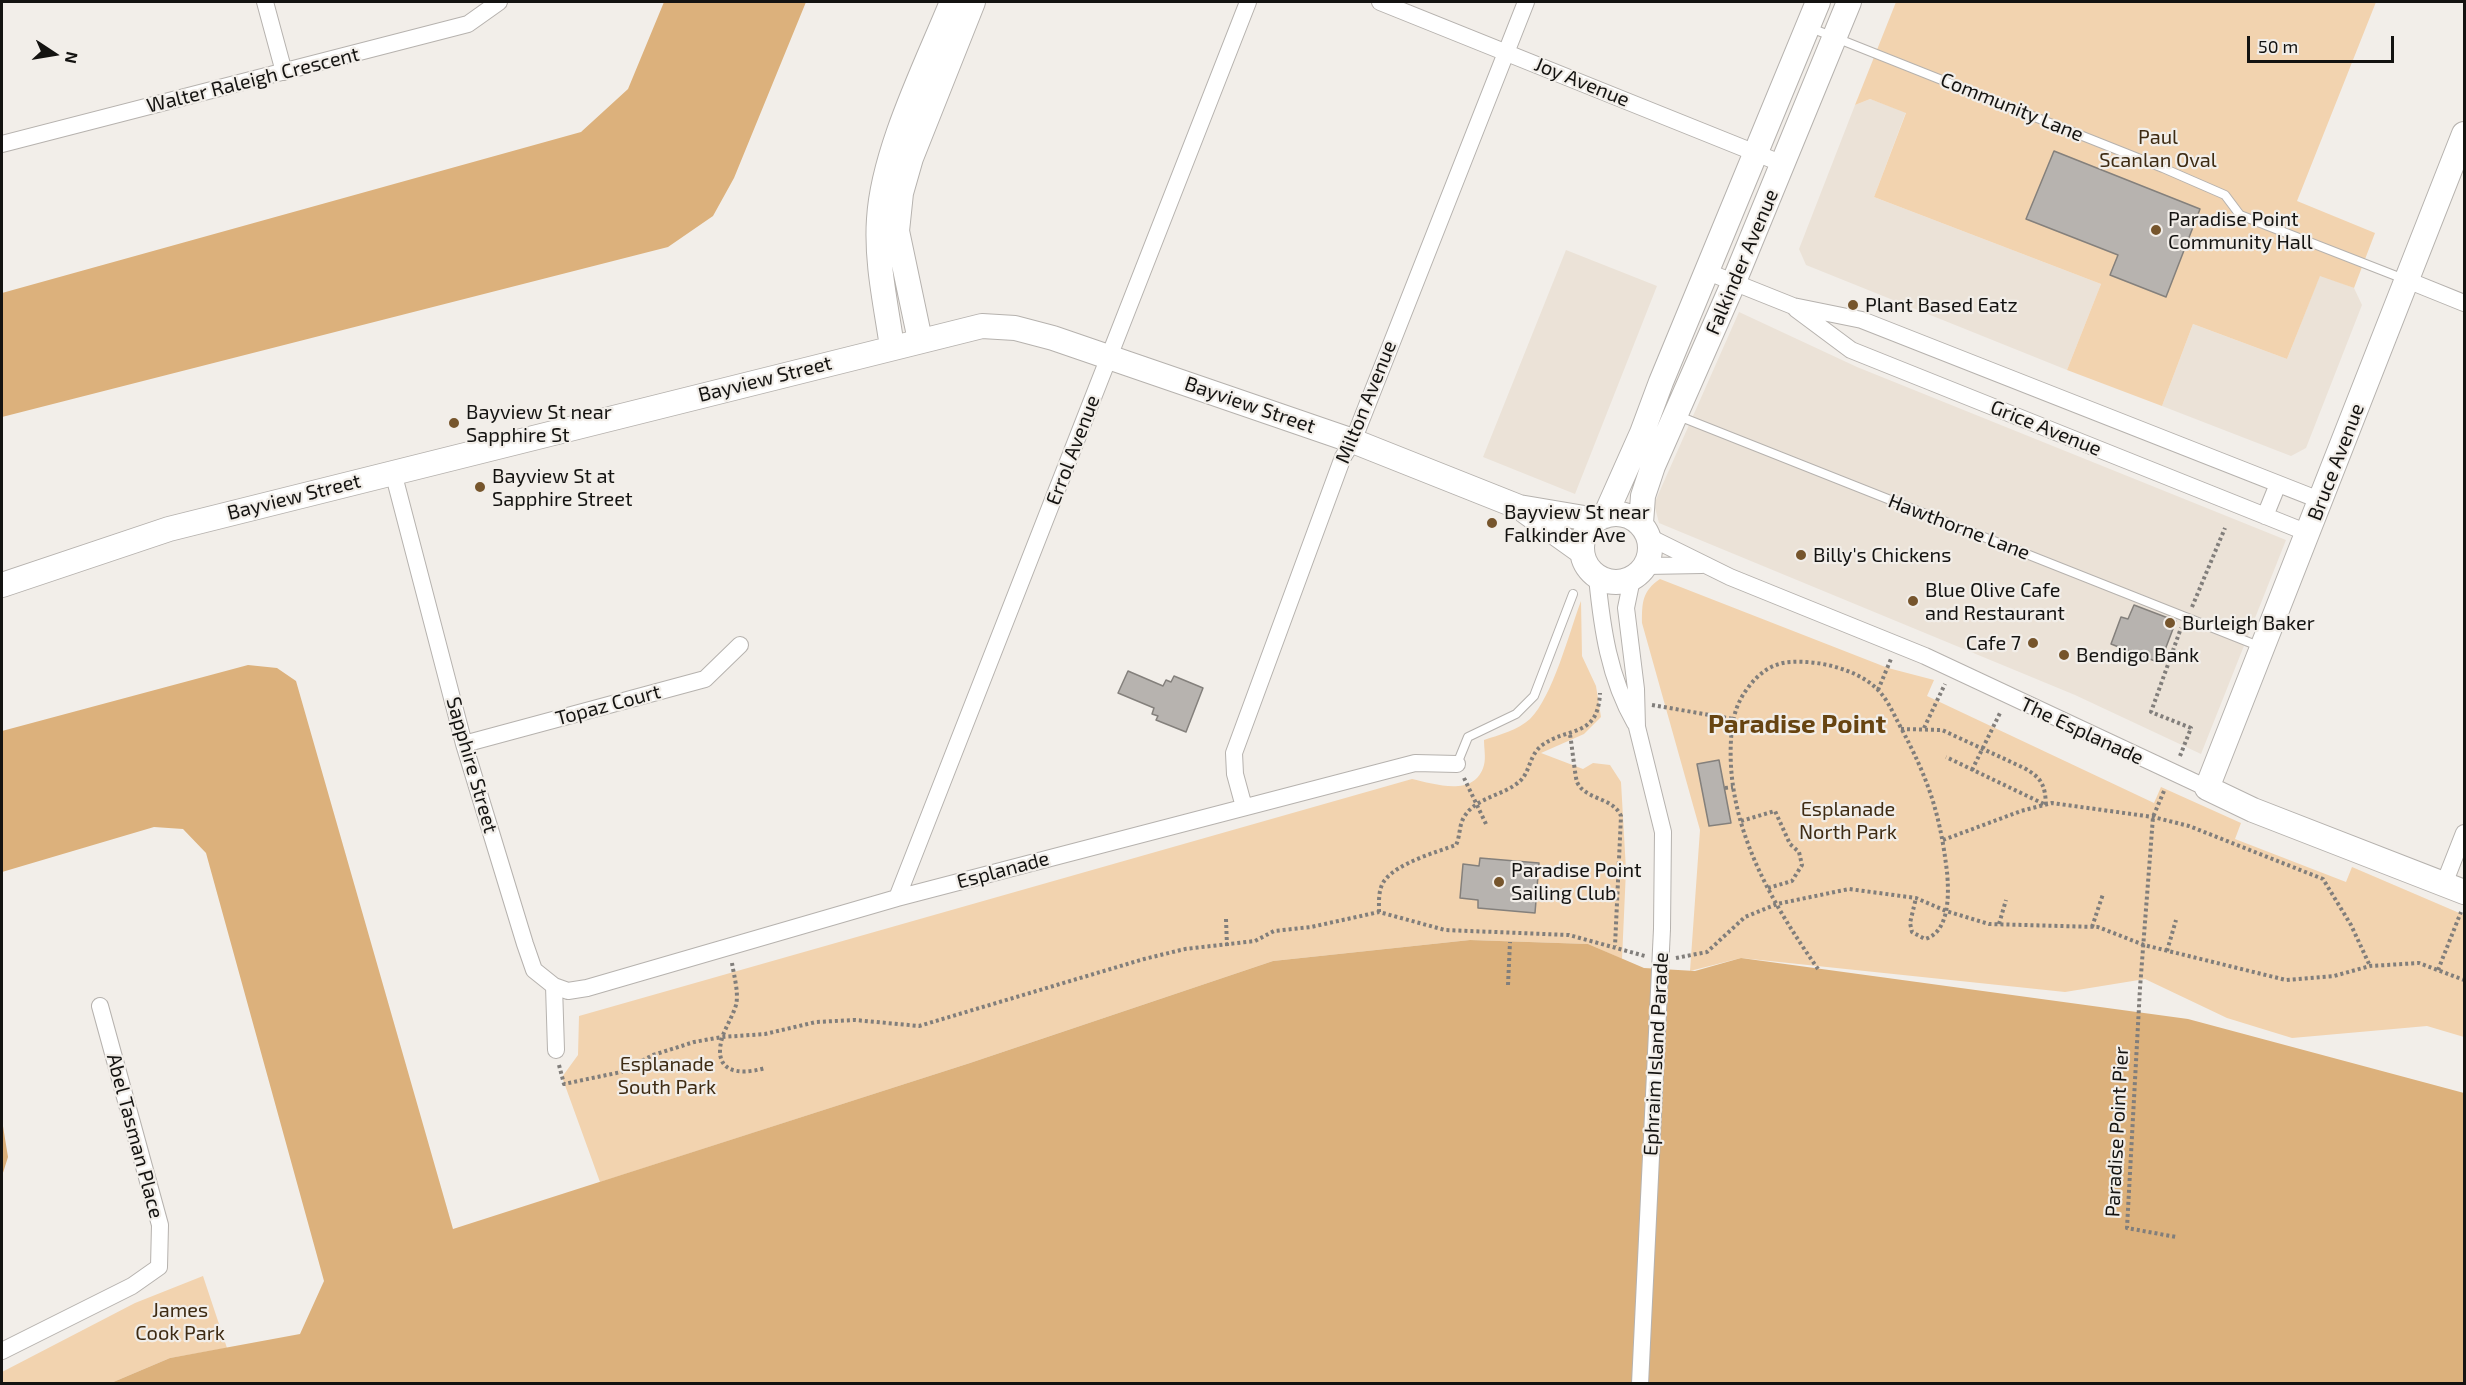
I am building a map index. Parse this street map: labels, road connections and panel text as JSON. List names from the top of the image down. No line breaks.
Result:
{"streets":{"street":["Walter Raleigh Crescent","Joy Avenue","Falkinder Avenue","Bayview Street","Milton Avenue","Grice Avenue","Errol Avenue","Bruce Avenue","Topaz Court","The Esplanade","Sapphire Street","Esplanade","Ephraim Island Parade","Abel Tasman Place"],"lane":["Community Lane","Hawthorne Lane"],"path":["Paradise Point Pier"]},"crossings":[["Joy Avenue","Falkinder Avenue"],["Joy Avenue","Milton Avenue"],["Community Lane","Falkinder Avenue"],["Community Lane","Bruce Avenue"],["Falkinder Avenue","Bayview Street"],["Falkinder Avenue","Grice Avenue"],["Falkinder Avenue","Hawthorne Lane"],["Falkinder Avenue","The Esplanade"],["Falkinder Avenue","Ephraim Island Parade"],["Bayview Street","Milton Avenue"],["Bayview Street","Errol Avenue"],["Bayview Street","The Esplanade"],["Bayview Street","Sapphire Street"],["Bayview Street","Ephraim Island Parade"],["Milton Avenue","Esplanade"],["Grice Avenue","Bruce Avenue"],["Errol Avenue","Esplanade"],["Bruce Avenue","Hawthorne Lane"],["Bruce Avenue","The Esplanade"],["Topaz Court","Sapphire Street"],["The Esplanade","Ephraim Island Parade"],["Sapphire Street","Esplanade"]],"districts":["Paradise Point"],"parks":["Paul Scanlan Oval","Esplanade North Park","Esplanade South Park","James Cook Park"],"places":["Paradise Point Community Hall","Plant Based Eatz","Bayview St near Sapphire St","Bayview St at Sapphire Street","Bayview St near Falkinder Ave","Billy's Chickens","Blue Olive Cafe and Restaurant","Burleigh Baker","Cafe 7","Bendigo Bank","Paradise Point Sailing Club"],"scale_bar":"50 m","north":"right"}
